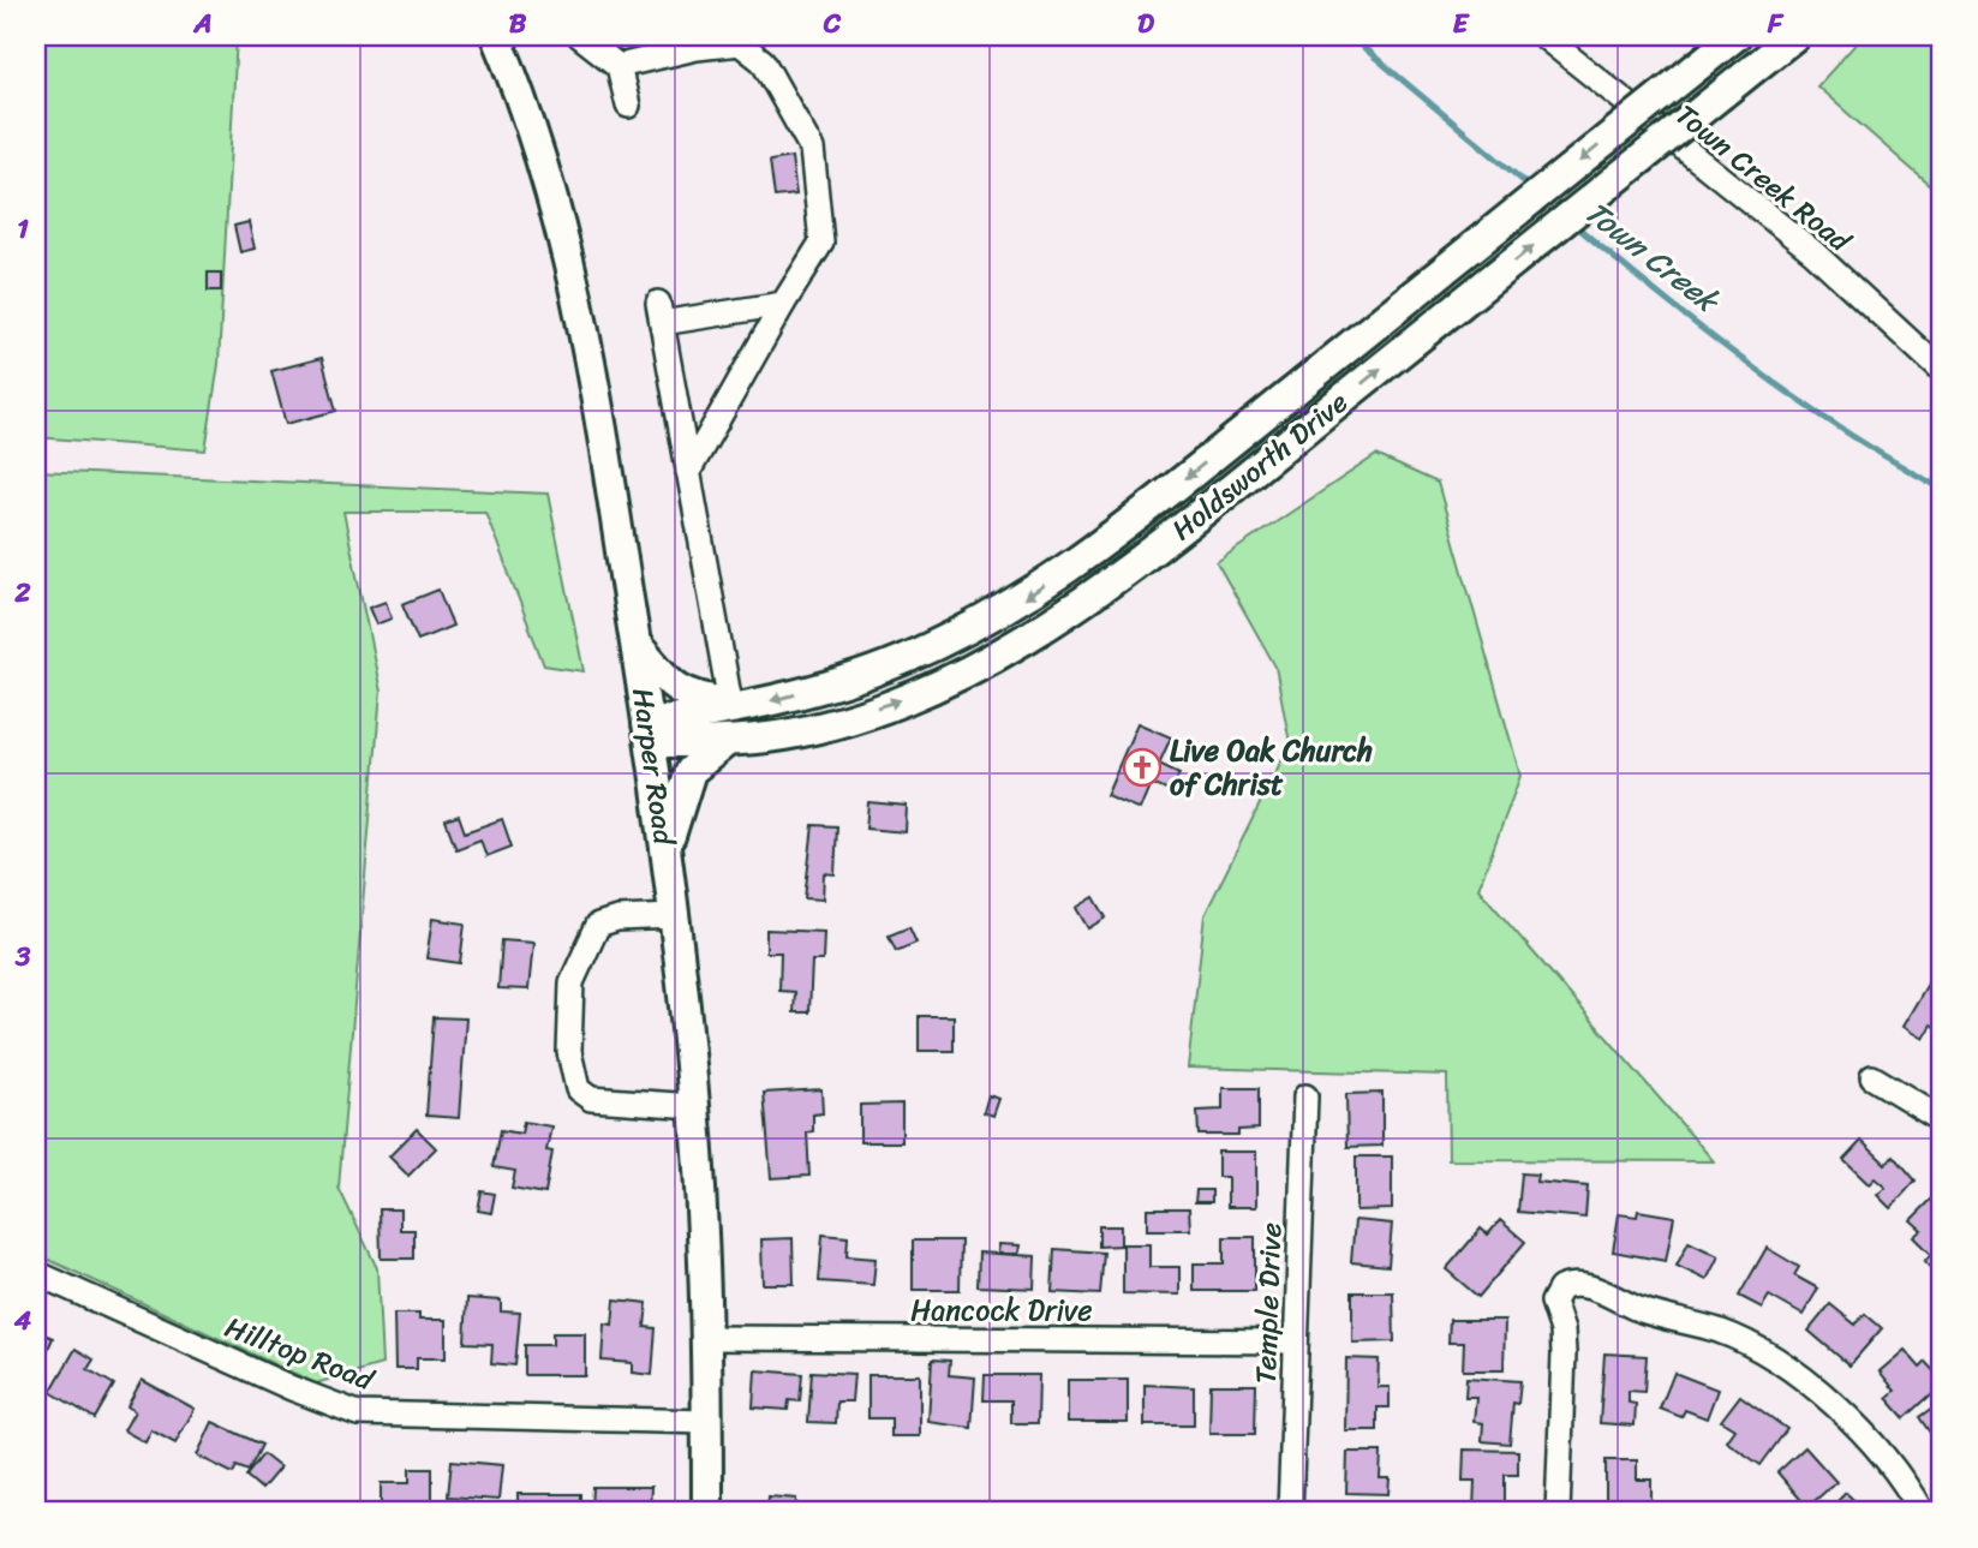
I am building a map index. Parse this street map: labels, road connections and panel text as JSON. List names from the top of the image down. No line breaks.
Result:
{"streets":{"main road":["Holdsworth Drive","Harper Road"],"street":["Town Creek Road","Temple Drive","Hancock Drive","Hilltop Road"]},"crossings":[["Holdsworth Drive","Harper Road"],["Harper Road","Hancock Drive"],["Harper Road","Hilltop Road"],["Temple Drive","Hancock Drive"]],"water":["Town Creek"],"places":{"church":["Live Oak Church of Christ"]},"grid":{"columns":["A","B","C","D","E","F"],"rows":["1","2","3","4"]}}
